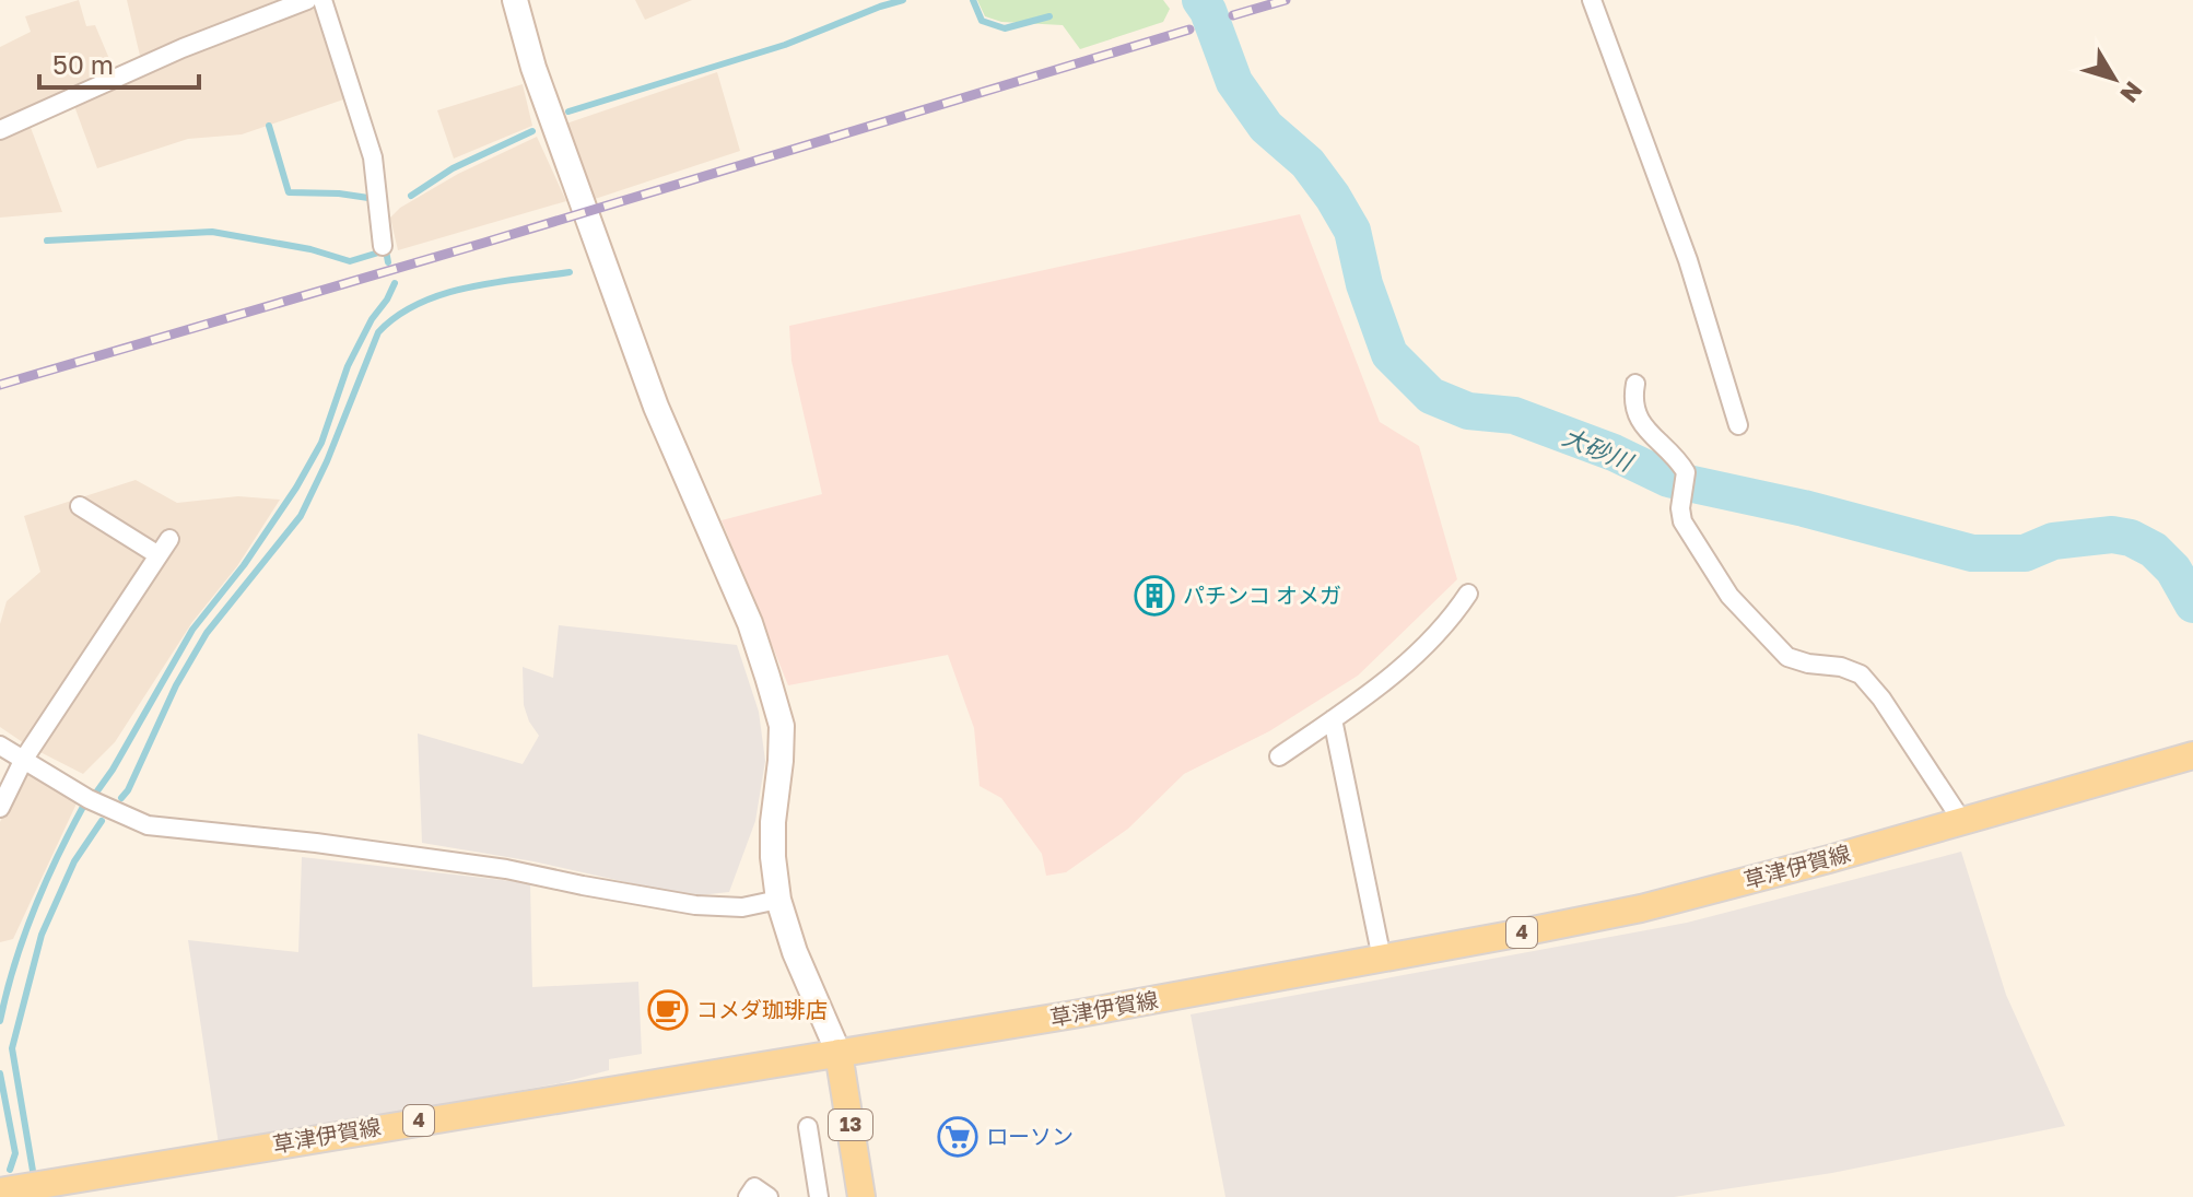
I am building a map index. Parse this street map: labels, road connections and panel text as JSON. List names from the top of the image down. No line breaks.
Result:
{"streets":{"main road":["草津伊賀線","4","13"]},"crossings":[["草津伊賀線","13"]],"water":["大砂川"],"places":{"building":["パチンコ オメガ"],"cafe":["コメダ珈琲店"],"supermarket":["ローソン"]},"scale_bar":"50 m","north":"bottom right"}
